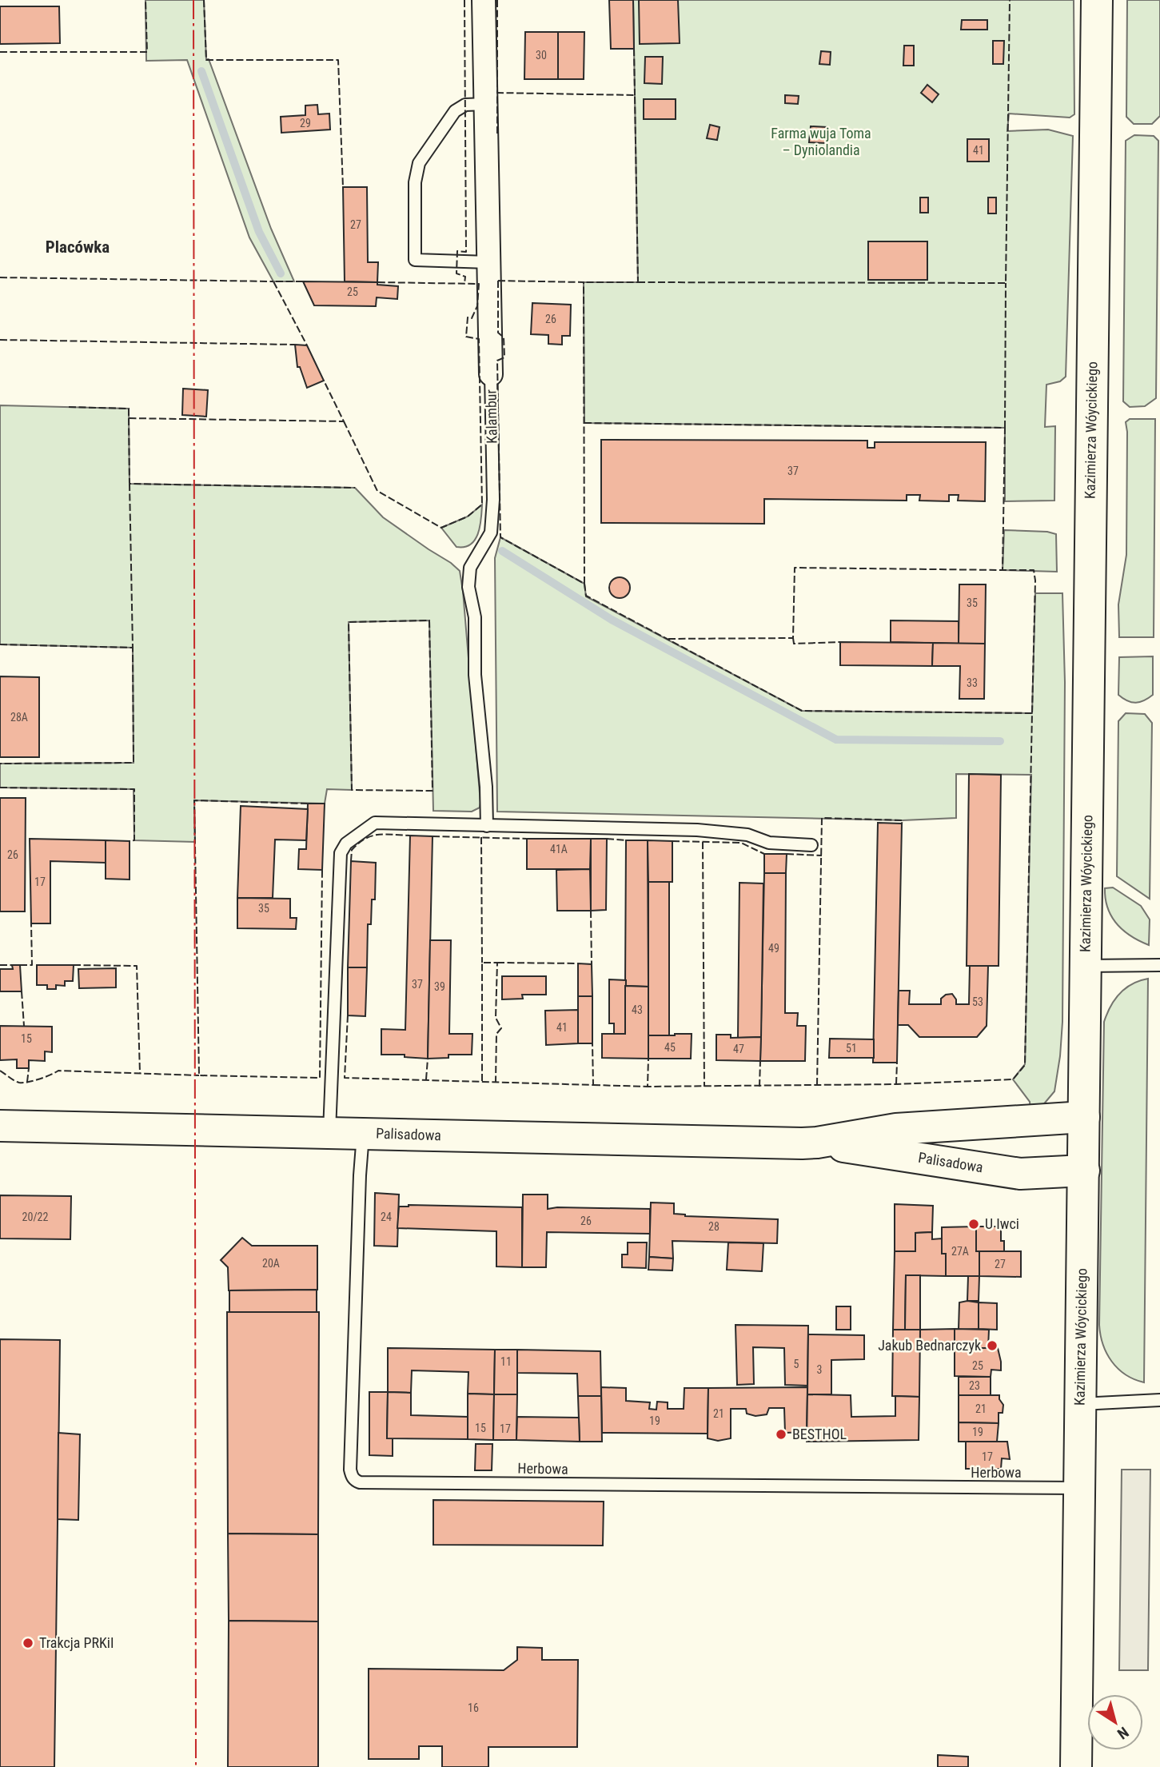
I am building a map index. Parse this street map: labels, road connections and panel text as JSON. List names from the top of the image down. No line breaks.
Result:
{"streets":{"street":["Kalambur","Kazimierza Wóycickiego","Palisadowa"],"lane":["Herbowa"]},"crossings":[["Kazimierza Wóycickiego","Palisadowa"],["Kazimierza Wóycickiego","Herbowa"],["Palisadowa","Herbowa"]],"districts":["Placówka"],"parks":["Farma wuja Toma – Dyniolandia"],"places":["U Iwci","Jakub Bednarczyk","BESTHOL","Trakcja PRKiI"],"house_numbers":["30","29","41","27","25","26","37","35","33","28A","41A","26","17","35","49","37","39","53","43","41","15","45","51","47","20/22","24","26","28","27A","20A","27","11","5","25","3","23","21","21","19","15","17","19","17","16"],"north":"bottom right"}
